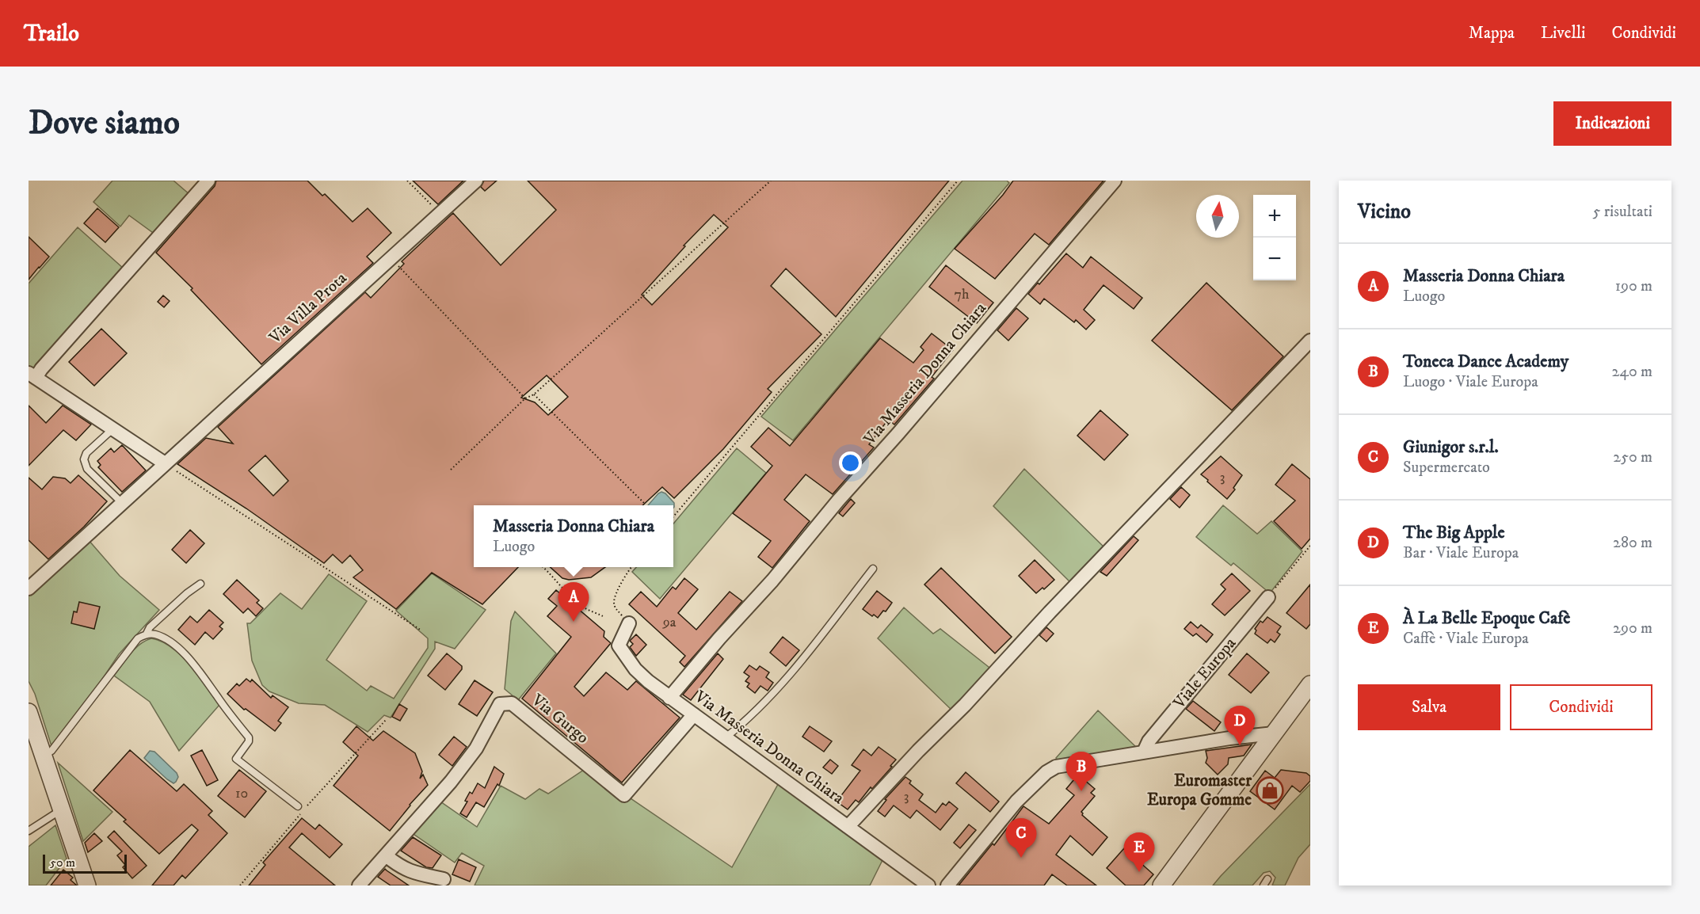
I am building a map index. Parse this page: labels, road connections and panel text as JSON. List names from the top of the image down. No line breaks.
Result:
{"streets":{"street":["Via Villa Prota","Via Masseria Donna Chiara","Viale Europa","Via Gurgo"]},"crossings":[["Via Masseria Donna Chiara","Via Gurgo"]],"places":{"shop":["Euromaster Europa Gomme"]},"house_numbers":["7h","3","9a","10","3"],"scale_bar":"50 m","north":"top","page":{"header":"Trailo","nav":["Mappa","Livelli","Condividi"],"buttons":["Indicazioni",["Salva","Condividi"]],"title":"Dove siamo","heading":["Vicino","5 risultati"],"map_buttons":["+","−"],"list":[{"mark":"A","name":"Masseria Donna Chiara","note":"Luogo","value":"190 m"},{"mark":"B","name":"Toneca Dance Academy","note":"Luogo · Viale Europa","value":"240 m"},{"mark":"C","name":"Giunigor s.r.l.","note":"Supermercato","value":"250 m"},{"mark":"D","name":"The Big Apple","note":"Bar · Viale Europa","value":"280 m"},{"mark":"E","name":"À La Belle Epoque Cafè","note":"Caffè · Viale Europa","value":"290 m"}],"popup":["Masseria Donna Chiara","Luogo"],"pins":["A","D","B","C","E"],"scale":"50 m"}}
